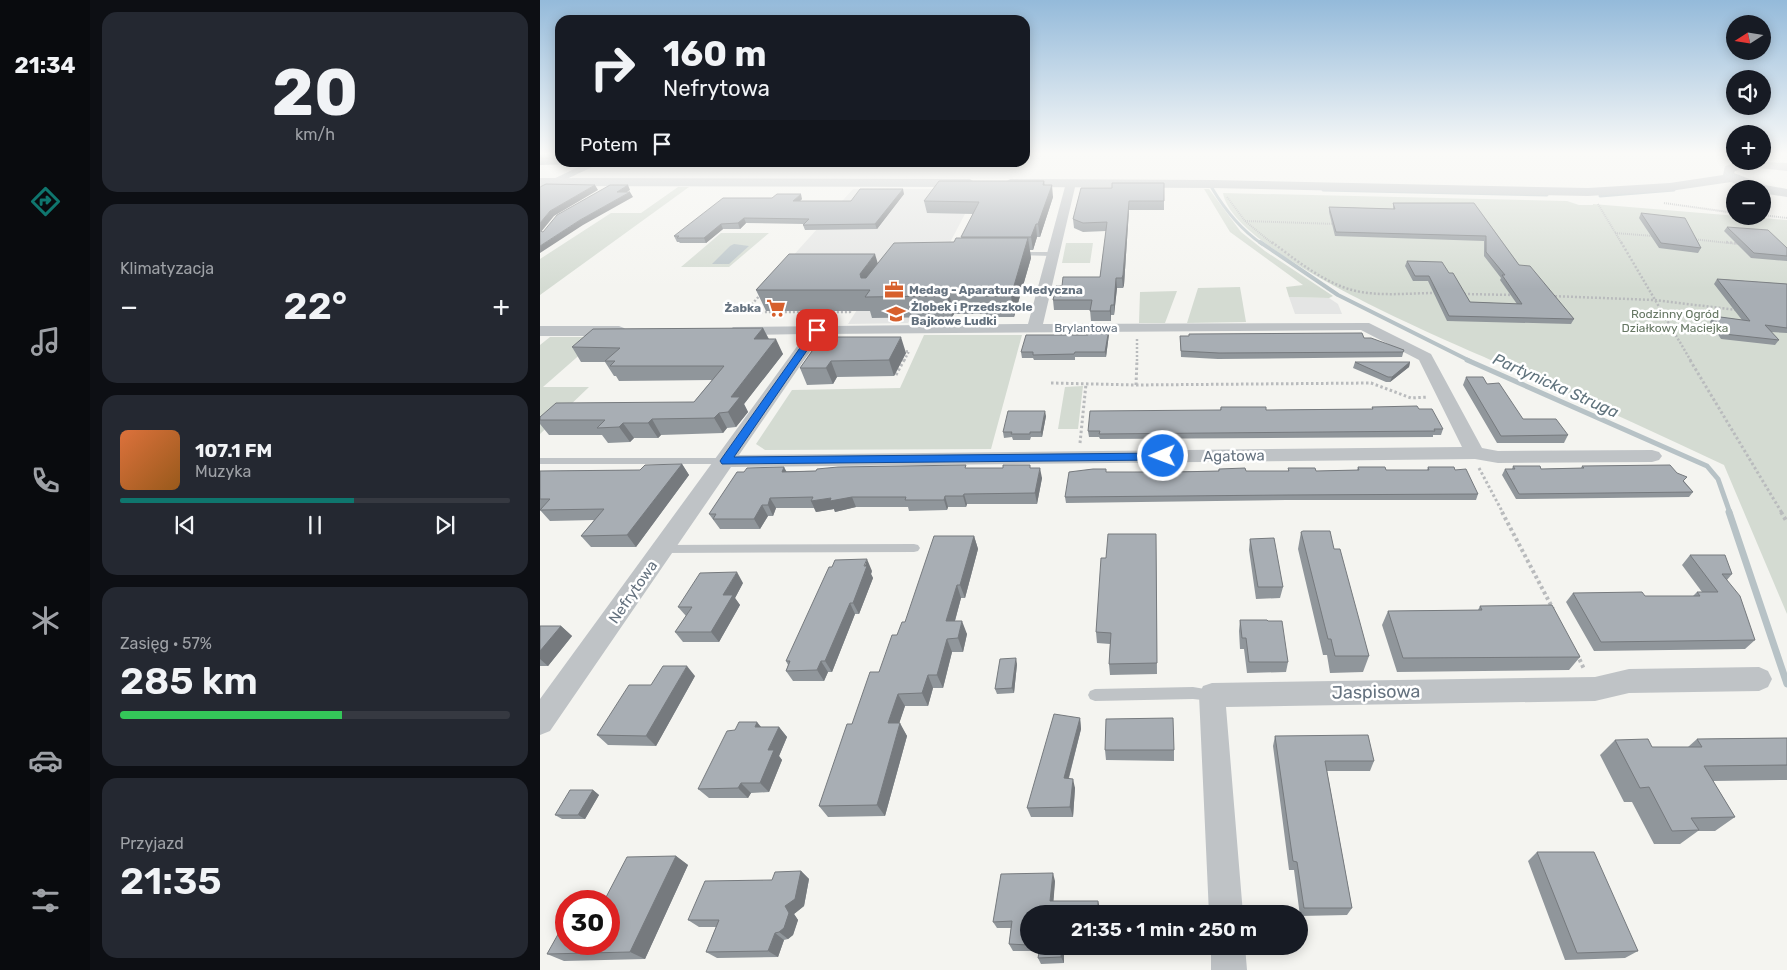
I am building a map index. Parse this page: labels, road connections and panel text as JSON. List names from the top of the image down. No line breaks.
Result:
{"streets":{"street":["Brylantowa","Agatowa","Nefrytowa","Jaspisowa"]},"crossings":[["Brylantowa","Agatowa"],["Brylantowa","Nefrytowa"],["Agatowa","Nefrytowa"]],"water":["Partynicka Struga"],"parks":["Rodzinny Ogród Działkowy Maciejka"],"places":{"office":["Medag - Aparatura Medyczna"],"supermarket":["Żabka"],"school or university":["Żlobek i Przedszkole Bajkowe Ludki"]},"north":"left","page":{"tabs":"21:34","tile":[["20","km/h"],"Klimatyzacja",["Zasięg · 57%","285 km"],["Przyjazd","21:35"]],"map_buttons":["+","−"],"turn":["160 m","Nefrytowa"],"then":"Potem","heat":["−","22°","+"],"song":["107.1 FM","Muzyka"],"limit":"30","trip":"21:35 · 1 min · 250 m"}}
